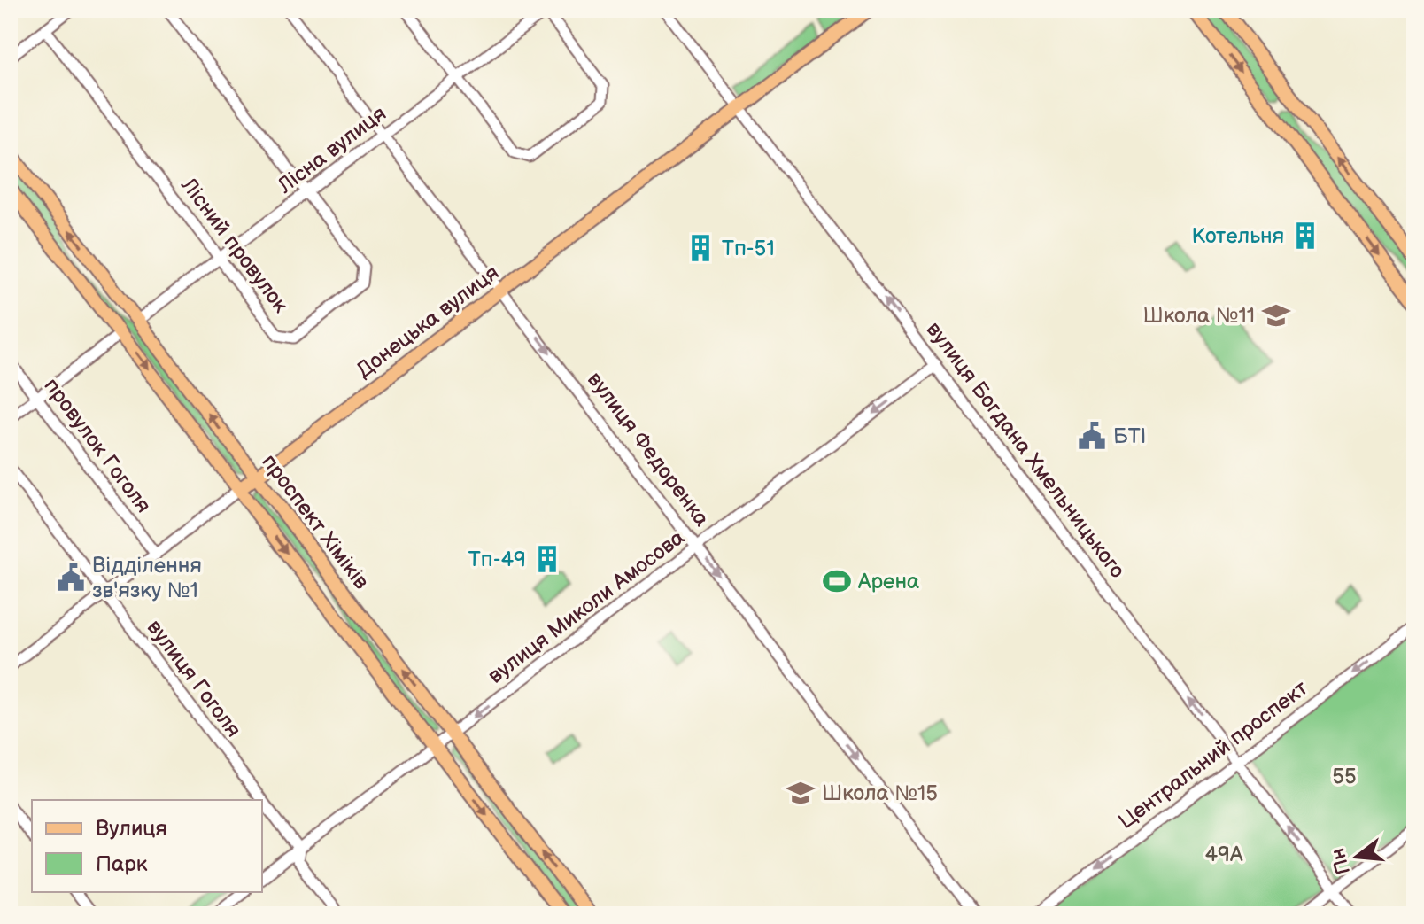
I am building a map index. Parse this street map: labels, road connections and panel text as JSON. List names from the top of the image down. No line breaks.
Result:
{"streets":{"main road":["Донецька вулиця","проспект Хіміків"],"street":["Лісна вулиця","Лісний провулок","провулок Гоголя","вулиця Федоренка","вулиця Богдана Хмельницького","вулиця Миколи Амосова","вулиця Гоголя","Центральний проспект"]},"crossings":[["Лісна вулиця","Лісний провулок"],["Лісна вулиця","вулиця Федоренка"],["Лісна вулиця","проспект Хіміків"],["Донецька вулиця","провулок Гоголя"],["Донецька вулиця","вулиця Федоренка"],["Донецька вулиця","вулиця Богдана Хмельницького"],["Донецька вулиця","проспект Хіміків"],["Донецька вулиця","вулиця Гоголя"],["вулиця Федоренка","вулиця Миколи Амосова"],["вулиця Богдана Хмельницького","вулиця Миколи Амосова"],["вулиця Богдана Хмельницького","Центральний проспект"],["проспект Хіміків","вулиця Миколи Амосова"],["вулиця Миколи Амосова","вулиця Гоголя"]],"one_way":["вулиця Федоренка","вулиця Богдана Хмельницького","вулиця Миколи Амосова","Центральний проспект"],"parks":["55","49А"],"places":{"building":["Котельня","Тп-51","Тп-49"],"school or university":["Школа №11","Школа №15"],"public building":["БТІ","Відділення зв'язку №1"],"sports":["Арена"]},"legend":["Вулиця","Парк"],"north":"left"}
